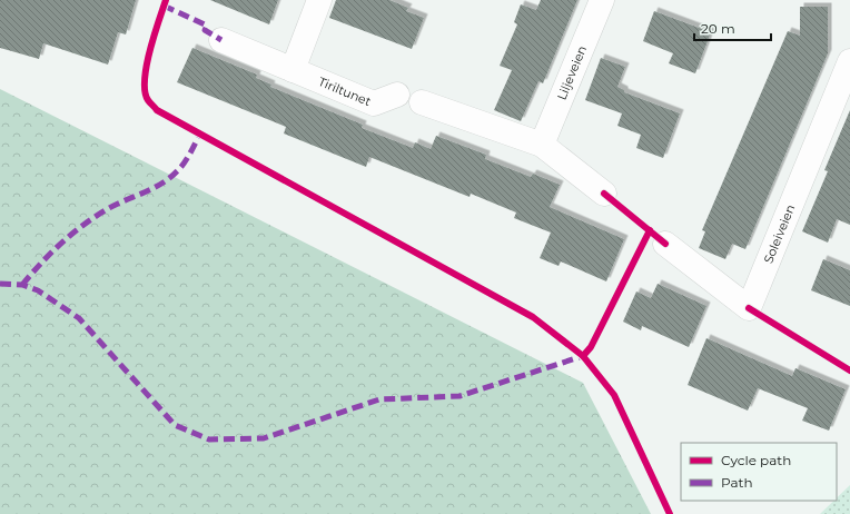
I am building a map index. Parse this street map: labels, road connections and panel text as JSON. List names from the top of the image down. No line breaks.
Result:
{"streets":{"street":["Liljeveien","Tiriltunet","Soleiveien"]},"legend":["Cycle path","Path"],"scale_bar":"20 m"}
